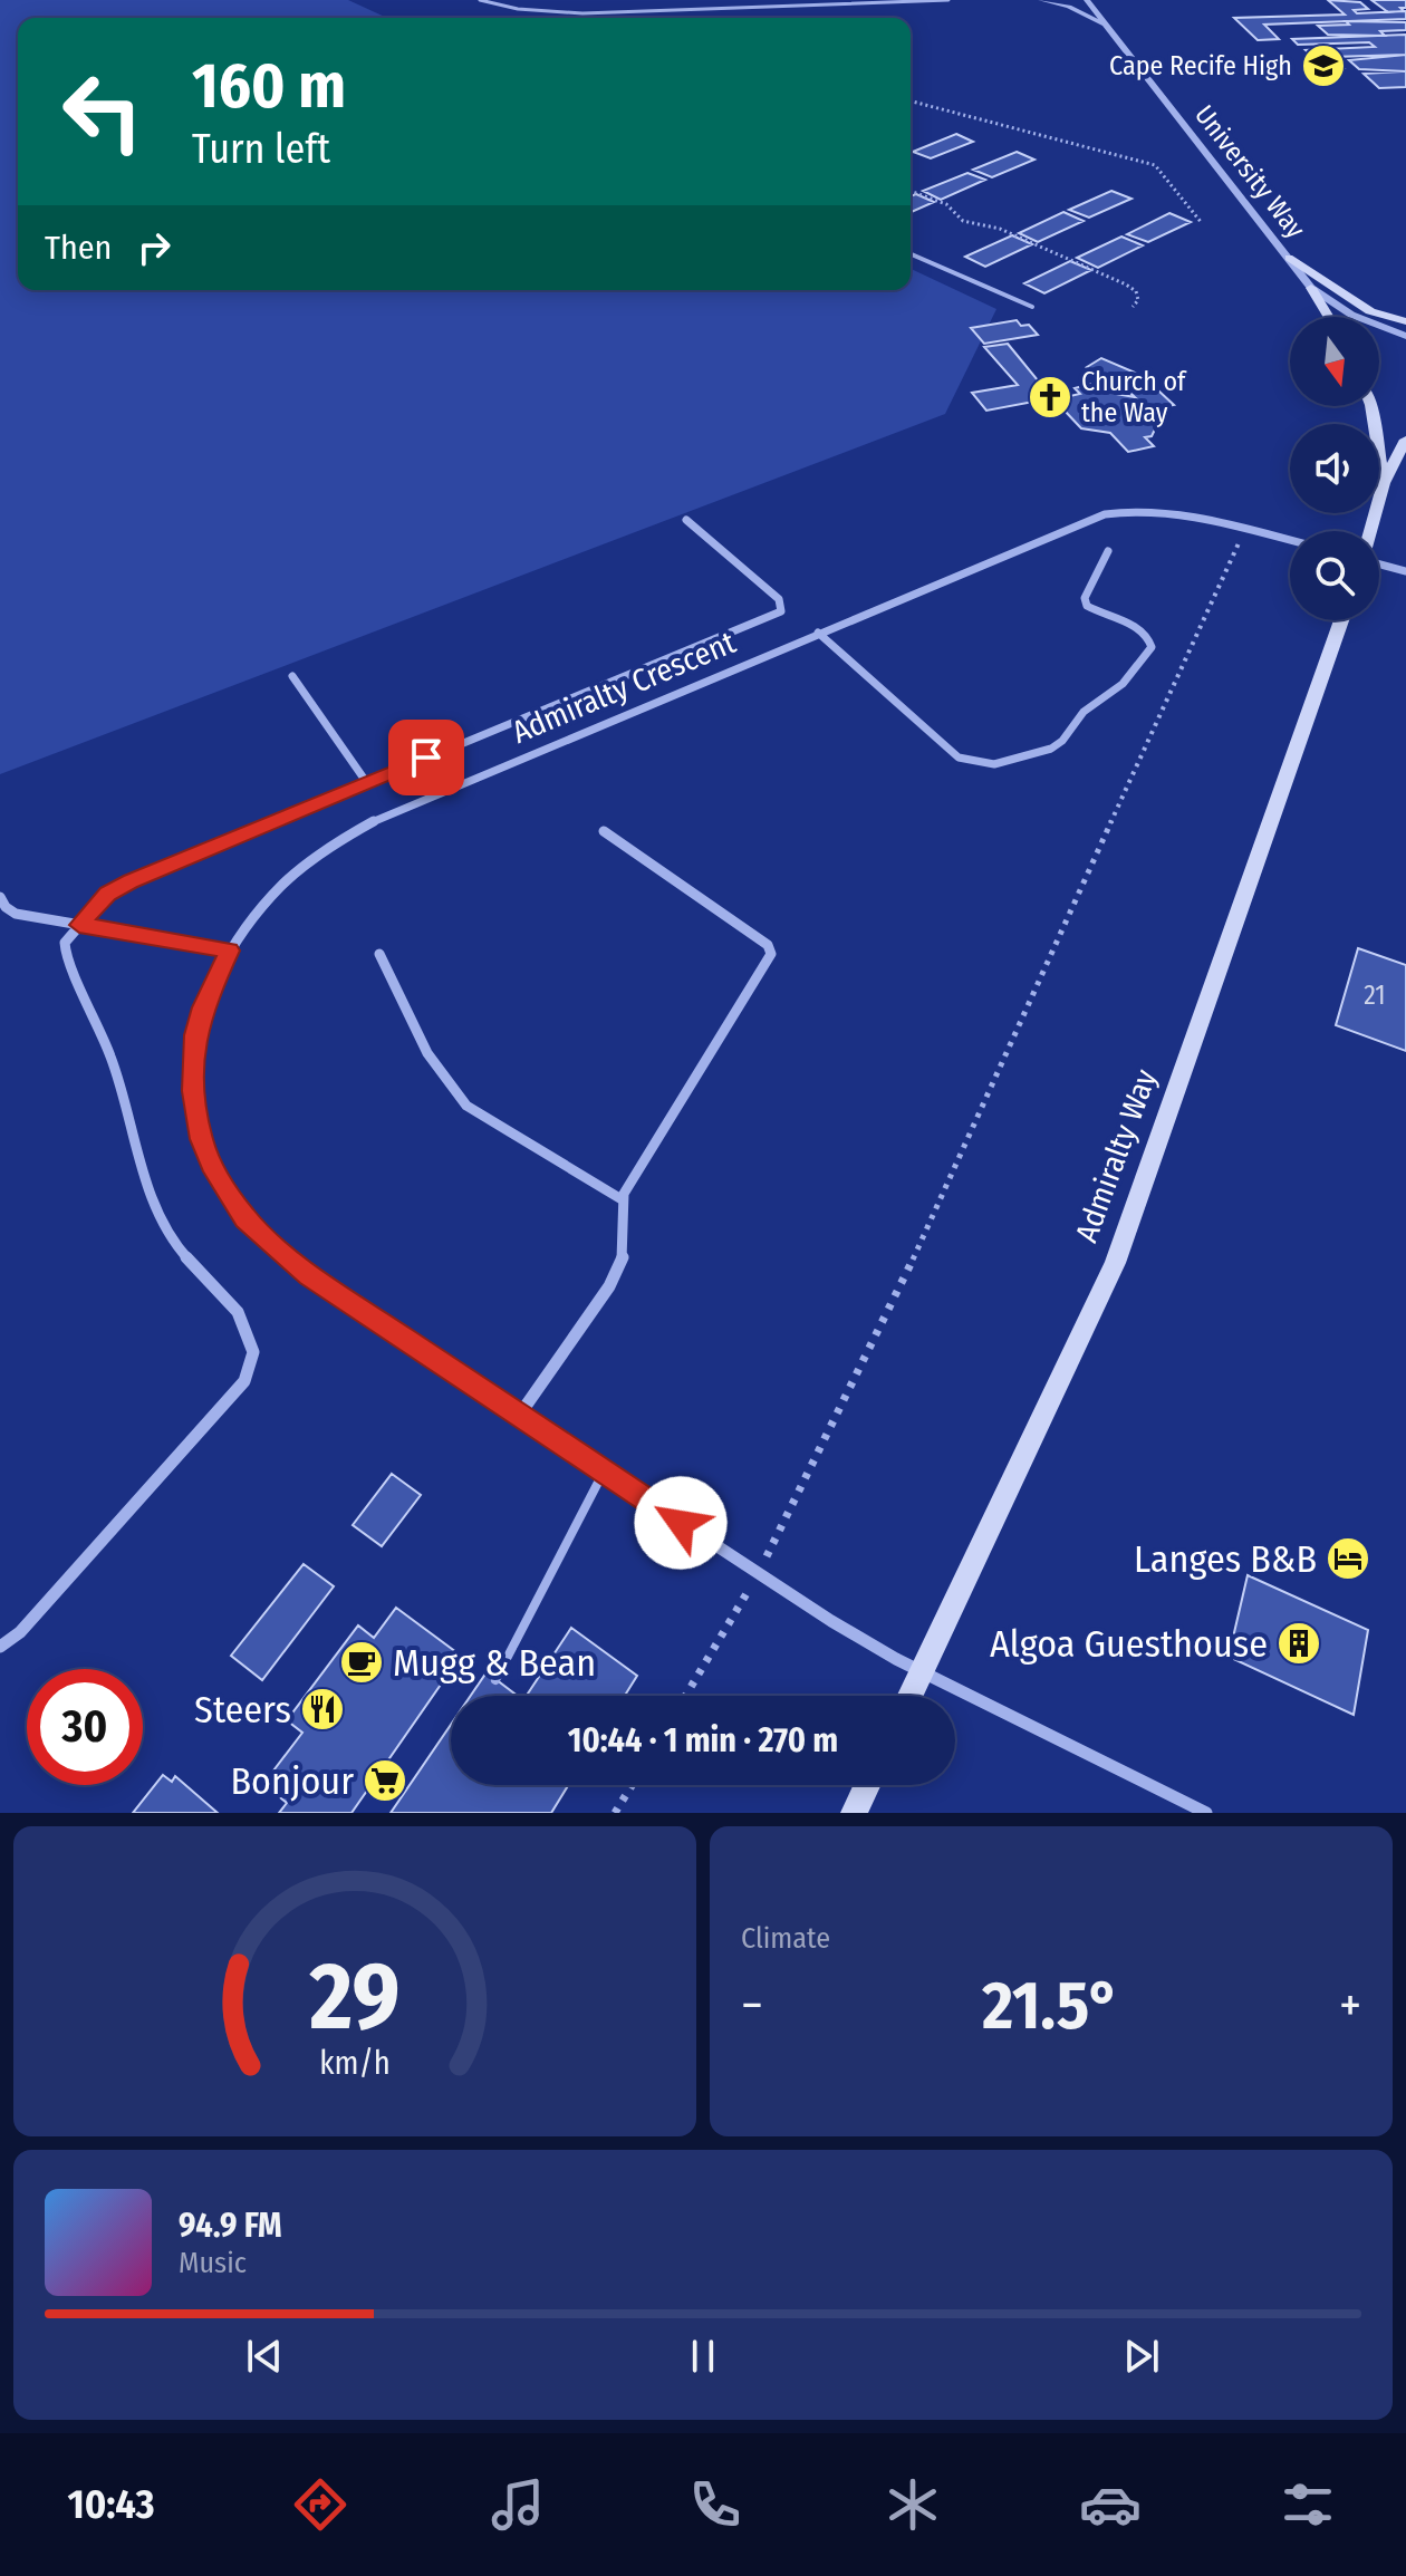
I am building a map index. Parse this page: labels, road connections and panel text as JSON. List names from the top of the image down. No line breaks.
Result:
{"streets":{"main road":["Admiralty Way"],"street":["University Way","Admiralty Crescent"]},"crossings":[["Admiralty Crescent","Admiralty Way"]],"places":{"school or university":["Cape Recife High"],"church":["Church of the Way"],"hotel":["Langes B&B"],"building":["Algoa Guesthouse"],"cafe":["Mugg & Bean"],"restaurant":["Steers"],"supermarket":["Bonjour"]},"house_numbers":["21"],"north":"bottom","page":{"turn":["160 m","Turn left"],"then":"Then","limit":"30","trip":"10:44 · 1 min · 270 m","tile":"Climate","heat":["−","21.5°","+"],"song":["94.9 FM","Music"],"tabs":"10:43","gauge":["29","km/h"]}}
